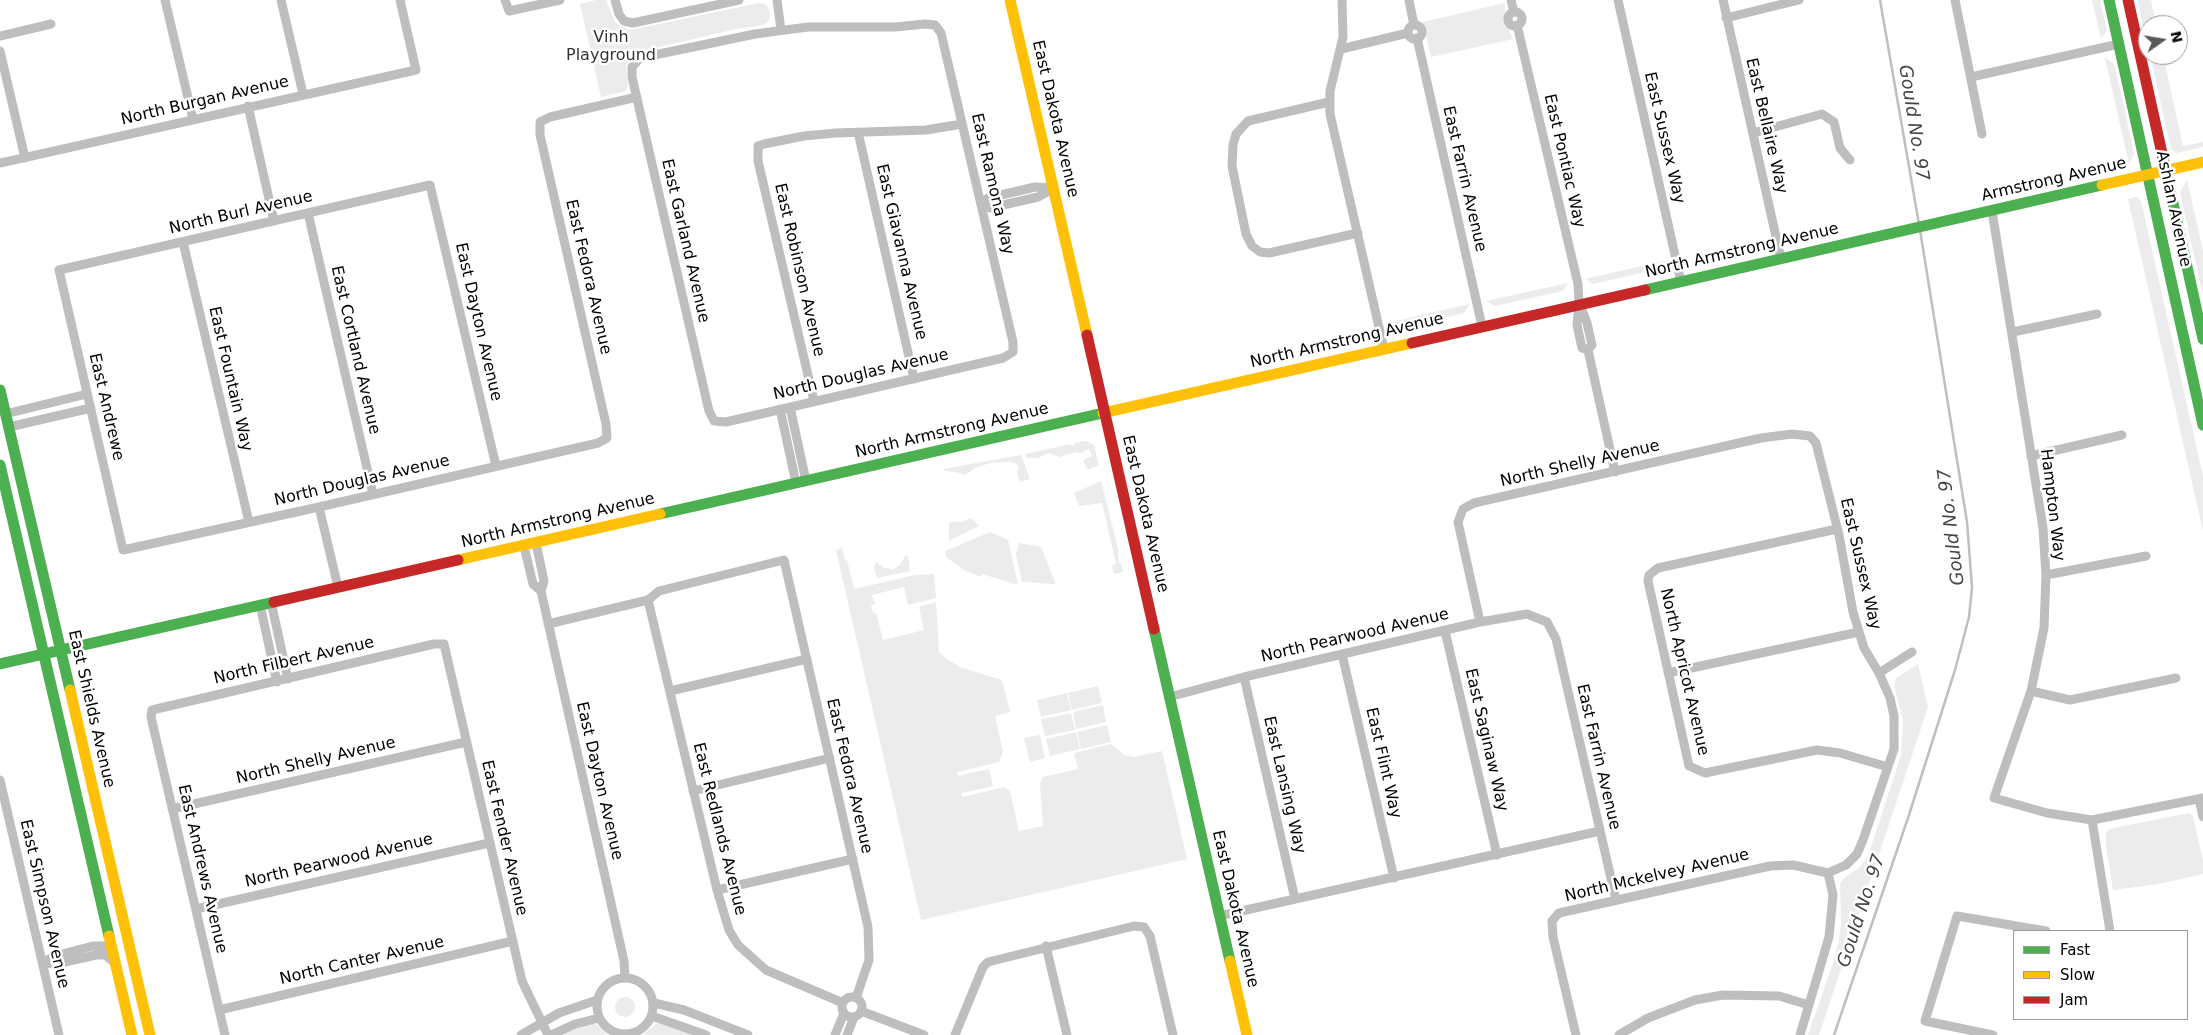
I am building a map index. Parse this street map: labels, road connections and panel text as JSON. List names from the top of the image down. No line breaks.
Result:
{"streets":{"street":["North Burgan Avenue","East Dakota Avenue","East Bellaire Way","East Sussex Way","East Pontiac Way","East Farrin Avenue","Armstrong Avenue","East Ramona Way","Ashlan Avenue","North Burl Avenue","East Garland Avenue","North Armstrong Avenue","East Giavanna Avenue","East Robinson Avenue","East Fedora Avenue","East Dayton Avenue","East Cortland Avenue","North Douglas Avenue","East Fountain Way","East Andrewe","North Shelly Avenue","Hampton Way","North Pearwood Avenue","North Filbert Avenue","North Apricot Avenue","East Shields Avenue","East Saginaw Way","East Flint Way","East Lansing Way","East Redlands Avenue","East Fender Avenue","East Andrews Avenue","North Mckelvey Avenue","East Simpson Avenue","North Canter Avenue"]},"crossings":[["East Dakota Avenue","North Armstrong Avenue"],["East Dakota Avenue","North Pearwood Avenue"],["East Bellaire Way","North Armstrong Avenue"],["East Sussex Way","North Armstrong Avenue"],["East Sussex Way","North Shelly Avenue"],["East Sussex Way","North Apricot Avenue"],["East Sussex Way","North Mckelvey Avenue"],["East Pontiac Way","North Armstrong Avenue"],["East Pontiac Way","North Shelly Avenue"],["East Farrin Avenue","North Armstrong Avenue"],["East Farrin Avenue","North Pearwood Avenue"],["East Farrin Avenue","North Mckelvey Avenue"],["Armstrong Avenue","Ashlan Avenue"],["Armstrong Avenue","North Armstrong Avenue"],["Armstrong Avenue","Hampton Way"],["East Ramona Way","East Garland Avenue"],["East Ramona Way","North Douglas Avenue"],["North Burl Avenue","East Dayton Avenue"],["North Burl Avenue","East Cortland Avenue"],["North Burl Avenue","East Fountain Way"],["North Burl Avenue","East Andrewe"],["East Garland Avenue","East Fedora Avenue"],["East Garland Avenue","North Douglas Avenue"],["North Armstrong Avenue","East Dayton Avenue"],["North Armstrong Avenue","East Shields Avenue"],["East Giavanna Avenue","East Robinson Avenue"],["East Giavanna Avenue","North Douglas Avenue"],["East Robinson Avenue","North Douglas Avenue"],["East Fedora Avenue","North Douglas Avenue"],["East Fedora Avenue","East Redlands Avenue"],["East Dayton Avenue","North Douglas Avenue"],["East Cortland Avenue","North Douglas Avenue"],["North Douglas Avenue","East Fountain Way"],["North Douglas Avenue","East Andrewe"],["North Shelly Avenue","North Pearwood Avenue"],["North Shelly Avenue","East Fender Avenue"],["North Shelly Avenue","East Andrews Avenue"],["North Pearwood Avenue","East Saginaw Way"],["North Pearwood Avenue","East Flint Way"],["North Pearwood Avenue","East Lansing Way"],["North Pearwood Avenue","East Fender Avenue"],["North Pearwood Avenue","East Andrews Avenue"],["North Filbert Avenue","East Fender Avenue"],["North Filbert Avenue","East Andrews Avenue"],["East Fender Avenue","North Canter Avenue"],["East Andrews Avenue","North Canter Avenue"]],"water":["Gould No. 97"],"parks":["Vinh Playground"],"legend":["Fast","Slow","Jam"],"north":"right"}
